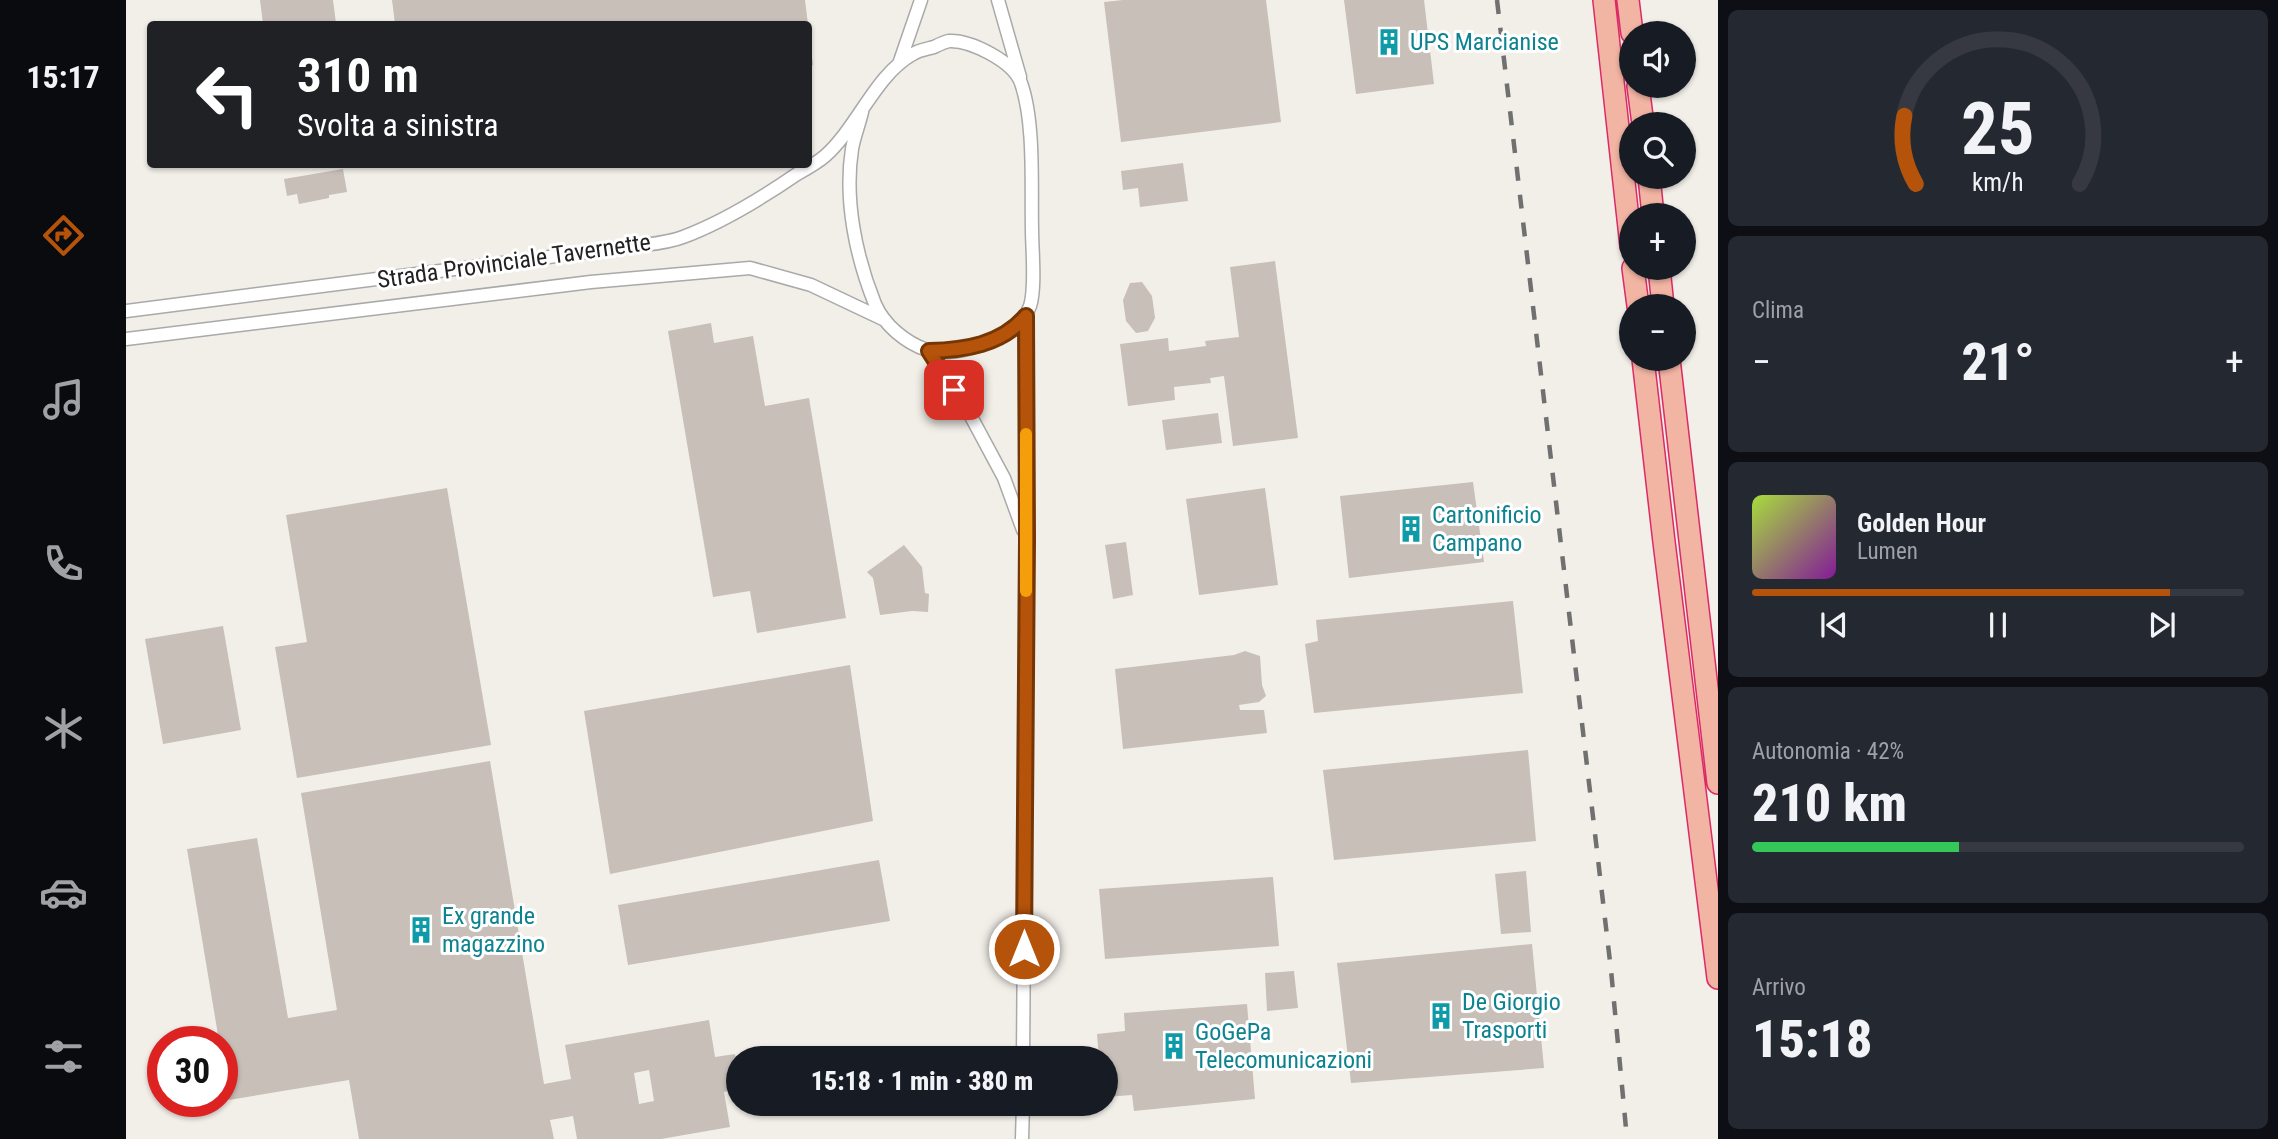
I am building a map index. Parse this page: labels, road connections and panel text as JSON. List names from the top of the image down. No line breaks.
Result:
{"streets":{"street":["Strada Provinciale Tavernette"]},"places":{"building":["UPS Marcianise","Cartonificio Campano","Ex grande magazzino","De Giorgio Trasporti","GoGePa Telecomunicazioni"]},"page":{"tabs":"15:17","map_buttons":["+","−"],"turn":["310 m","Svolta a sinistra"],"tile":["Clima",["Autonomia · 42%","210 km"],["Arrivo","15:18"]],"heat":["−","21°","+"],"song":["Golden Hour","Lumen"],"limit":"30","trip":"15:18 · 1 min · 380 m","gauge":["25","km/h"]}}
